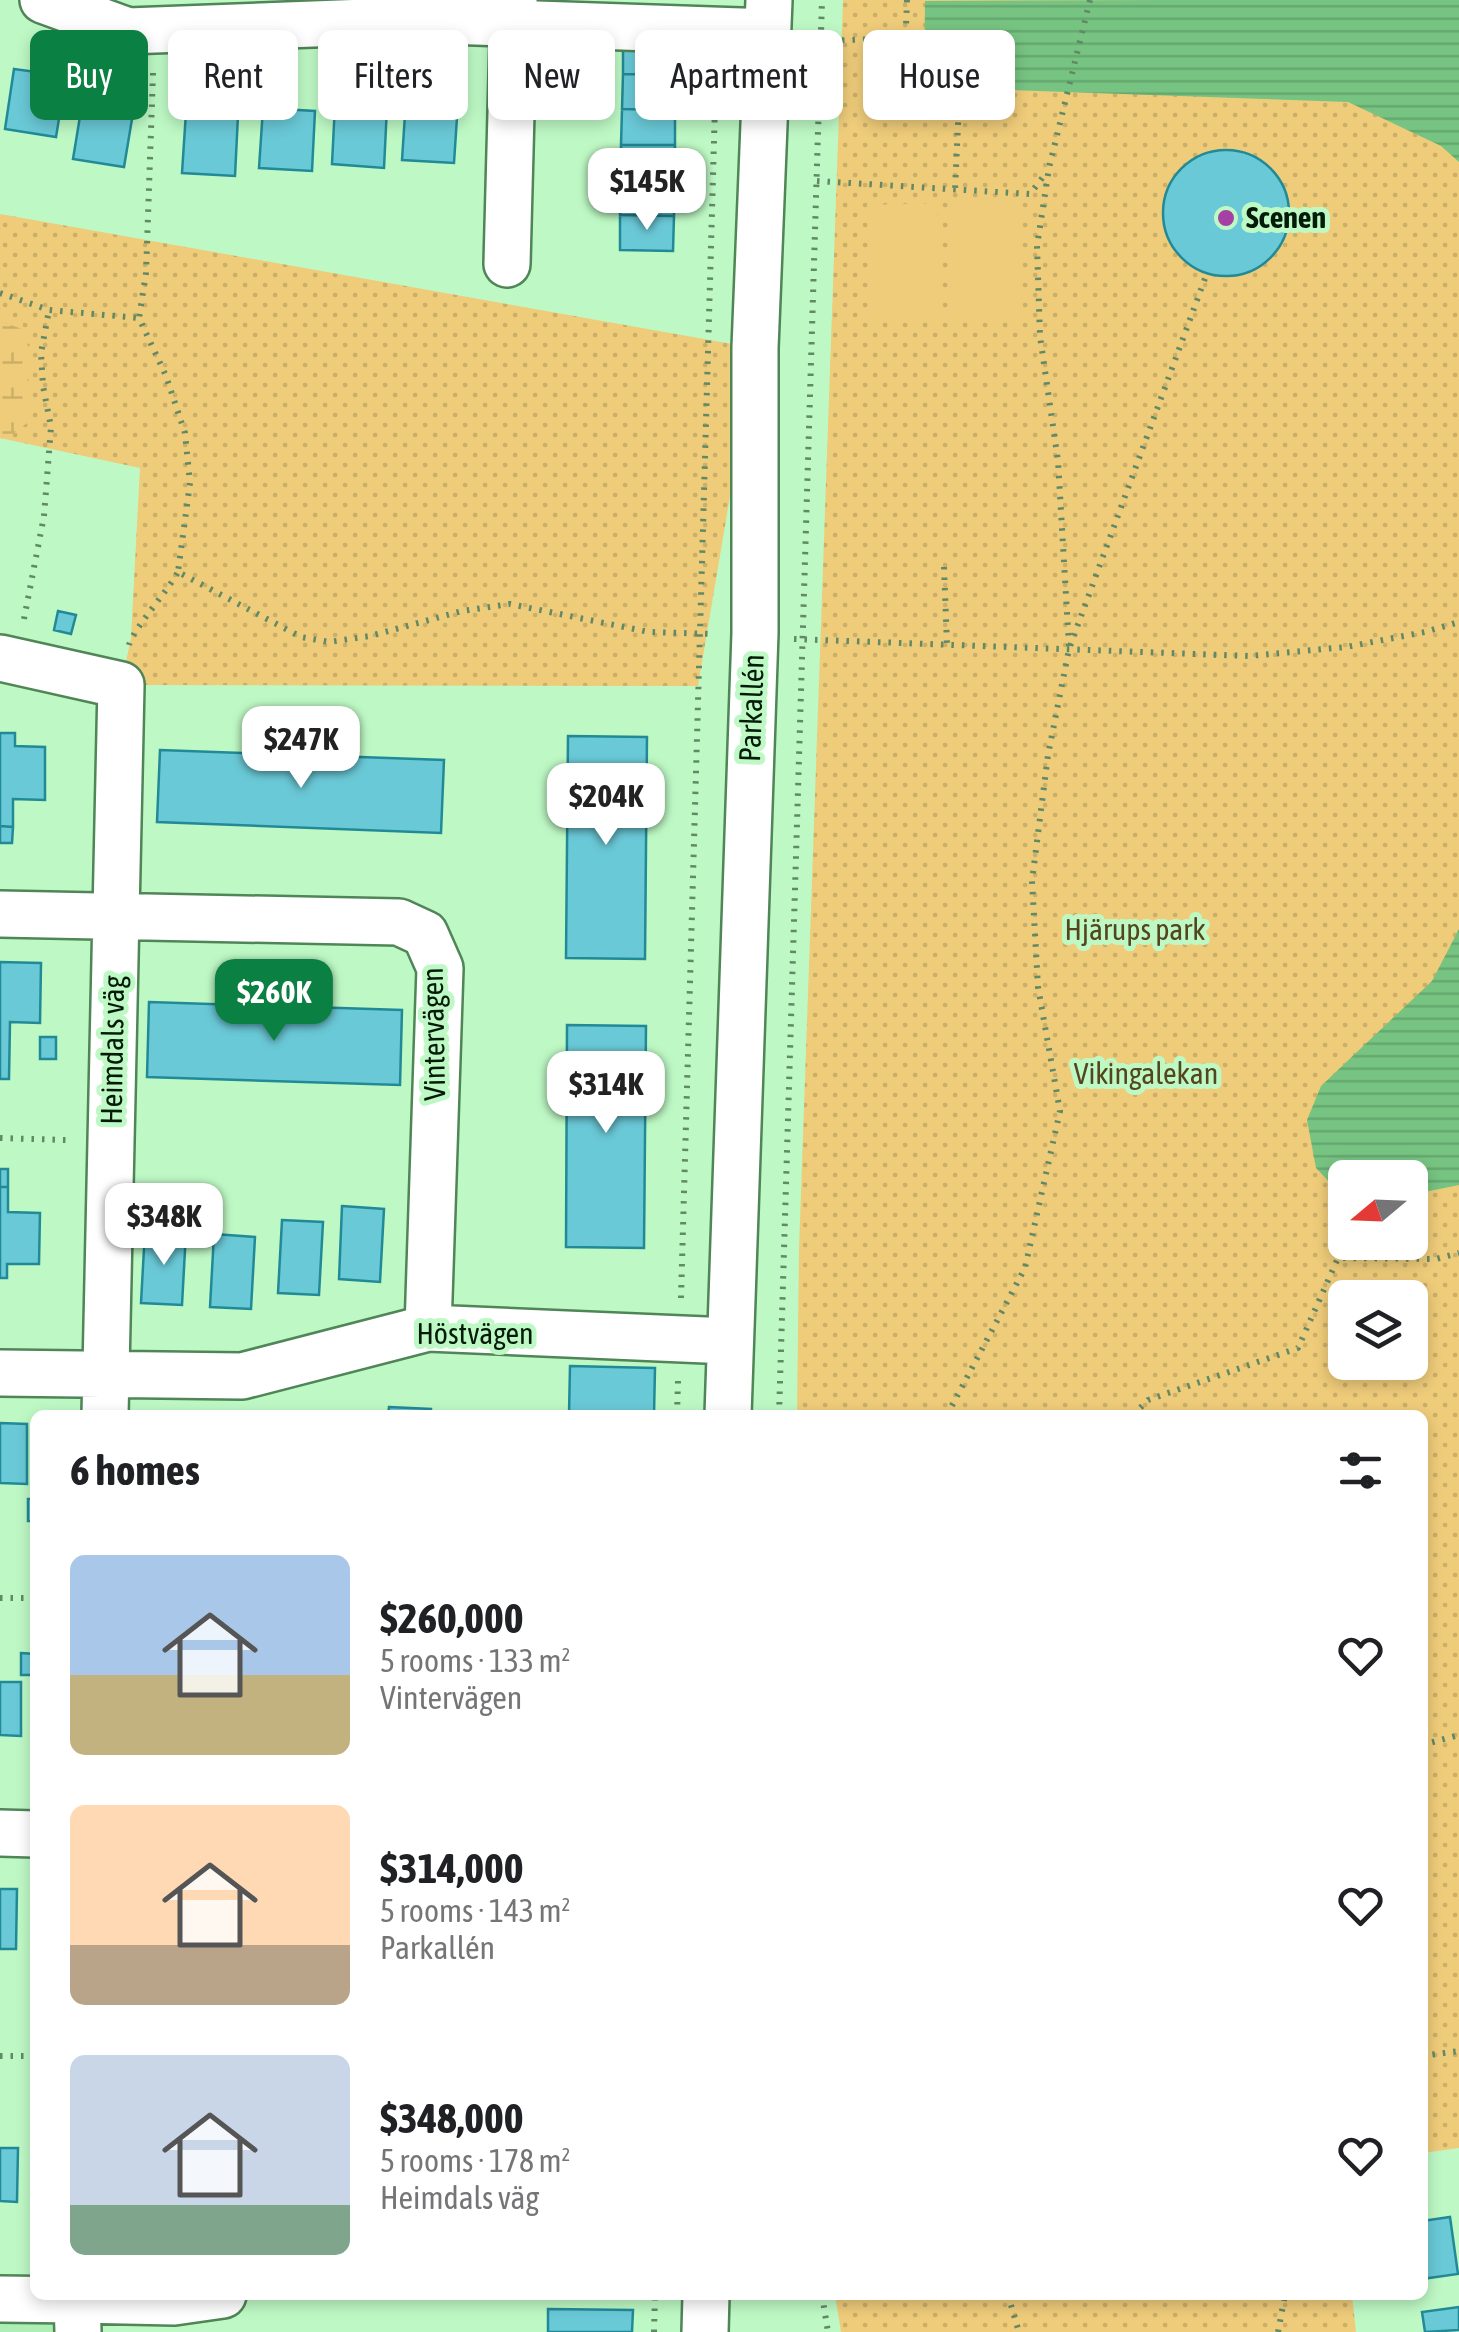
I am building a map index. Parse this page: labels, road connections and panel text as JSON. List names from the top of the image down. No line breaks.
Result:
{"streets":{"street":["Parkallén","Vintervägen","Heimdals väg","Höstvägen"]},"crossings":[["Parkallén","Höstvägen"],["Vintervägen","Heimdals väg"],["Vintervägen","Höstvägen"],["Heimdals väg","Höstvägen"]],"parks":["Hjärups park","Vikingalekan"],"places":["Scenen"],"north":"left","page":{"chip":["Buy","Rent","Filters","New","Apartment","House"],"price":["$145K","$247K","$204K","$260K","$314K","$348K"],"heading":"6 homes","list":[{"name":"$260,000","note":"5 rooms · 133 m² · Vintervägen"},{"name":"$314,000","note":"5 rooms · 143 m² · Parkallén"},{"name":"$348,000","note":"5 rooms · 178 m² · Heimdals väg"}]}}
